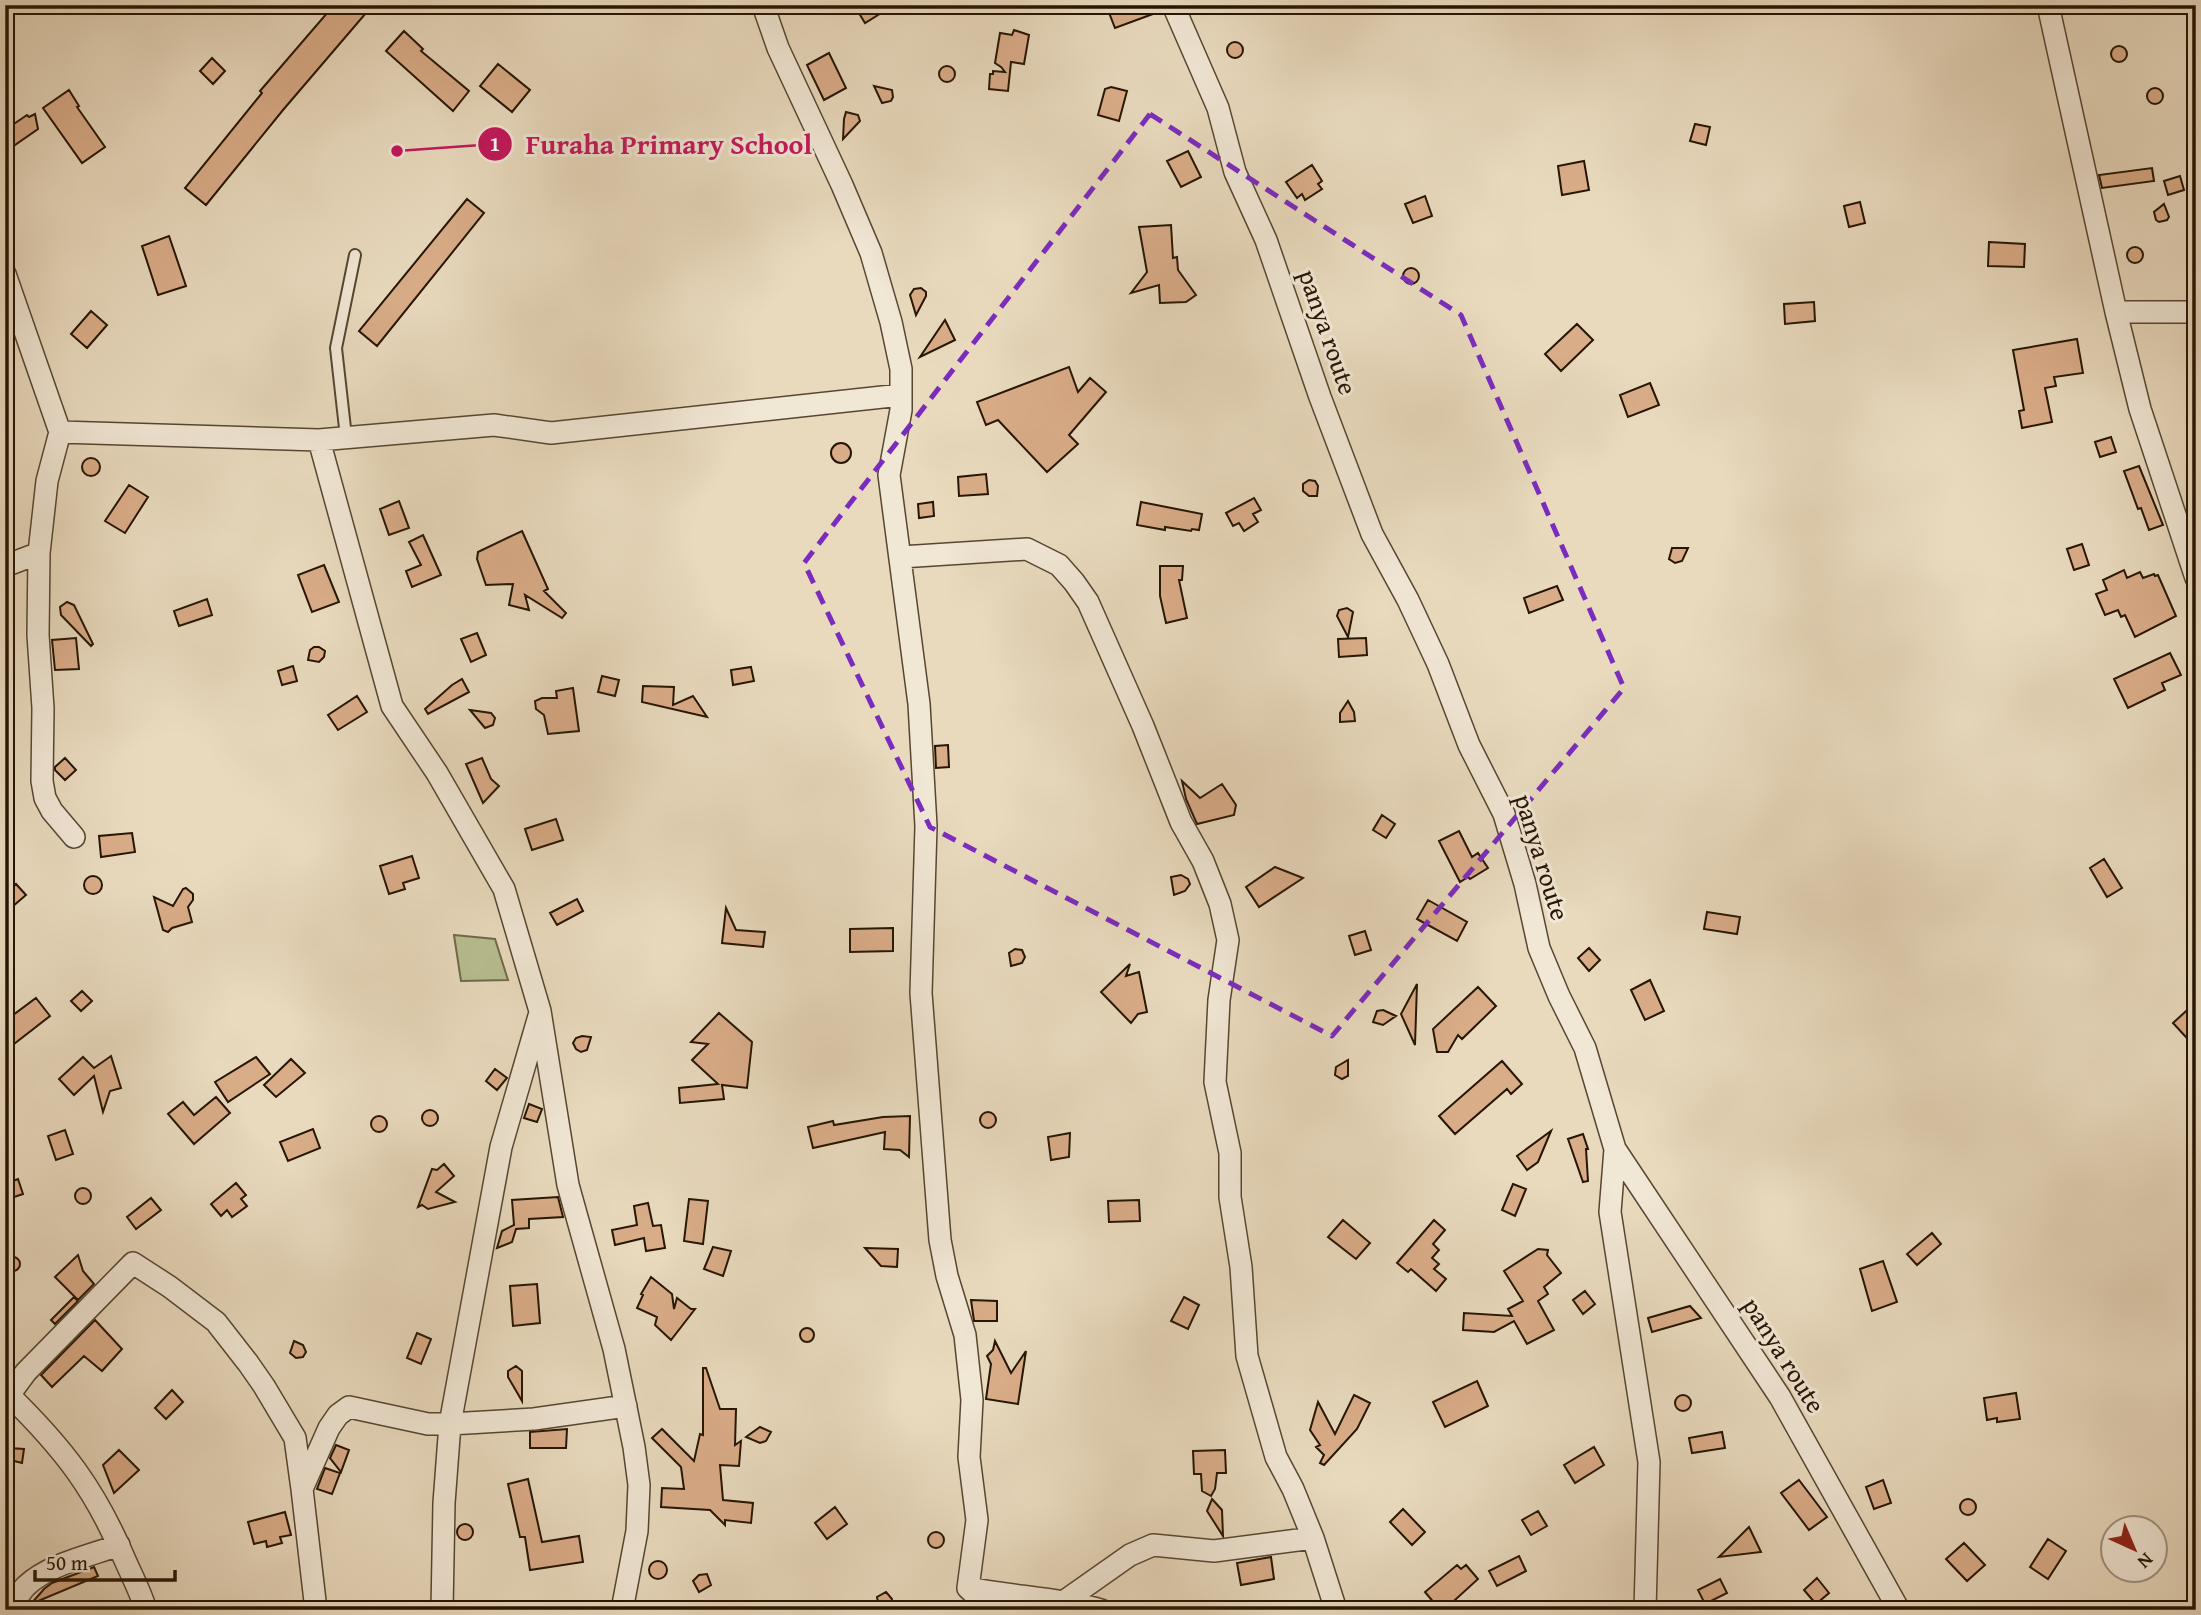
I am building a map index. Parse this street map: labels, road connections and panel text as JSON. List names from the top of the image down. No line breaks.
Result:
{"streets":{"street":["panya route"]},"places":["Furaha Primary School"],"scale_bar":"50 m","north":"bottom right"}
